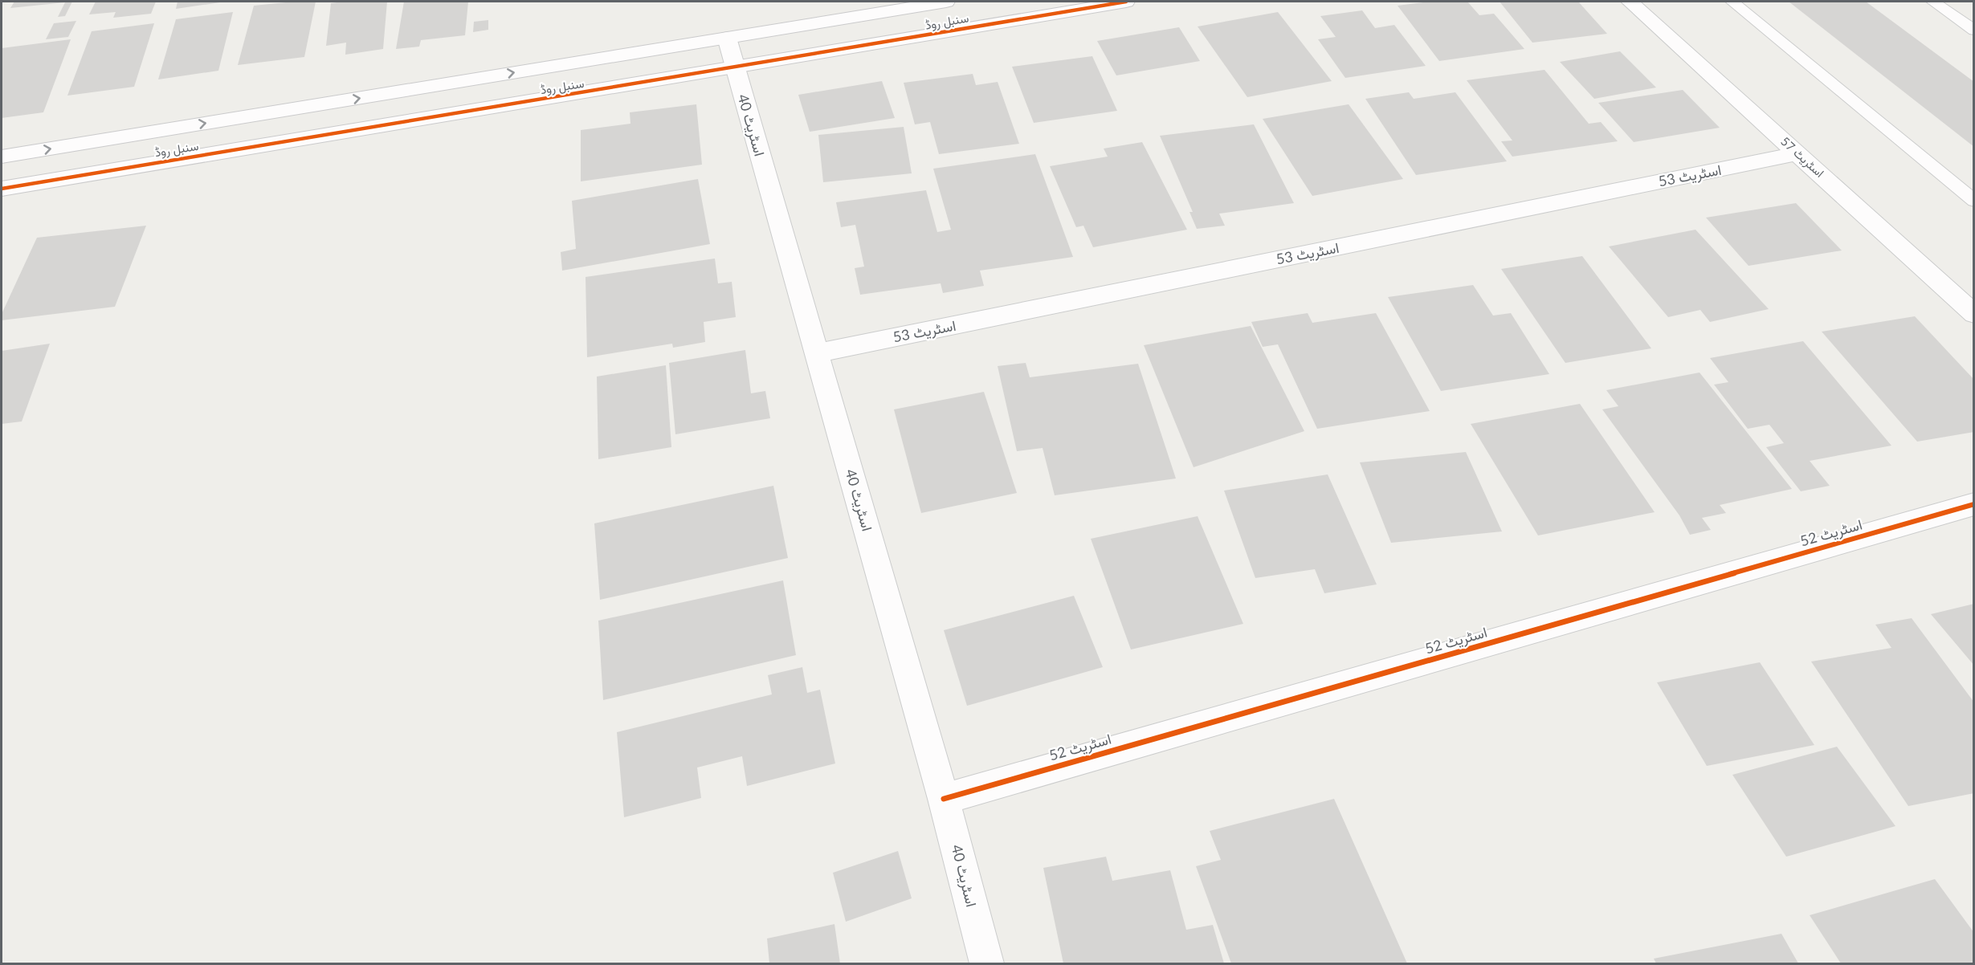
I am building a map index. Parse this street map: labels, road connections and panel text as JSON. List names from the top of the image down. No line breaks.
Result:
{"streets":{"street":["سنبل روڈ","اسٹریٹ 40","اسٹریٹ 57","اسٹریٹ 53","اسٹریٹ 52"]},"crossings":[["سنبل روڈ","اسٹریٹ 40"],["اسٹریٹ 40","اسٹریٹ 53"],["اسٹریٹ 40","اسٹریٹ 52"],["اسٹریٹ 57","اسٹریٹ 53"]]}
